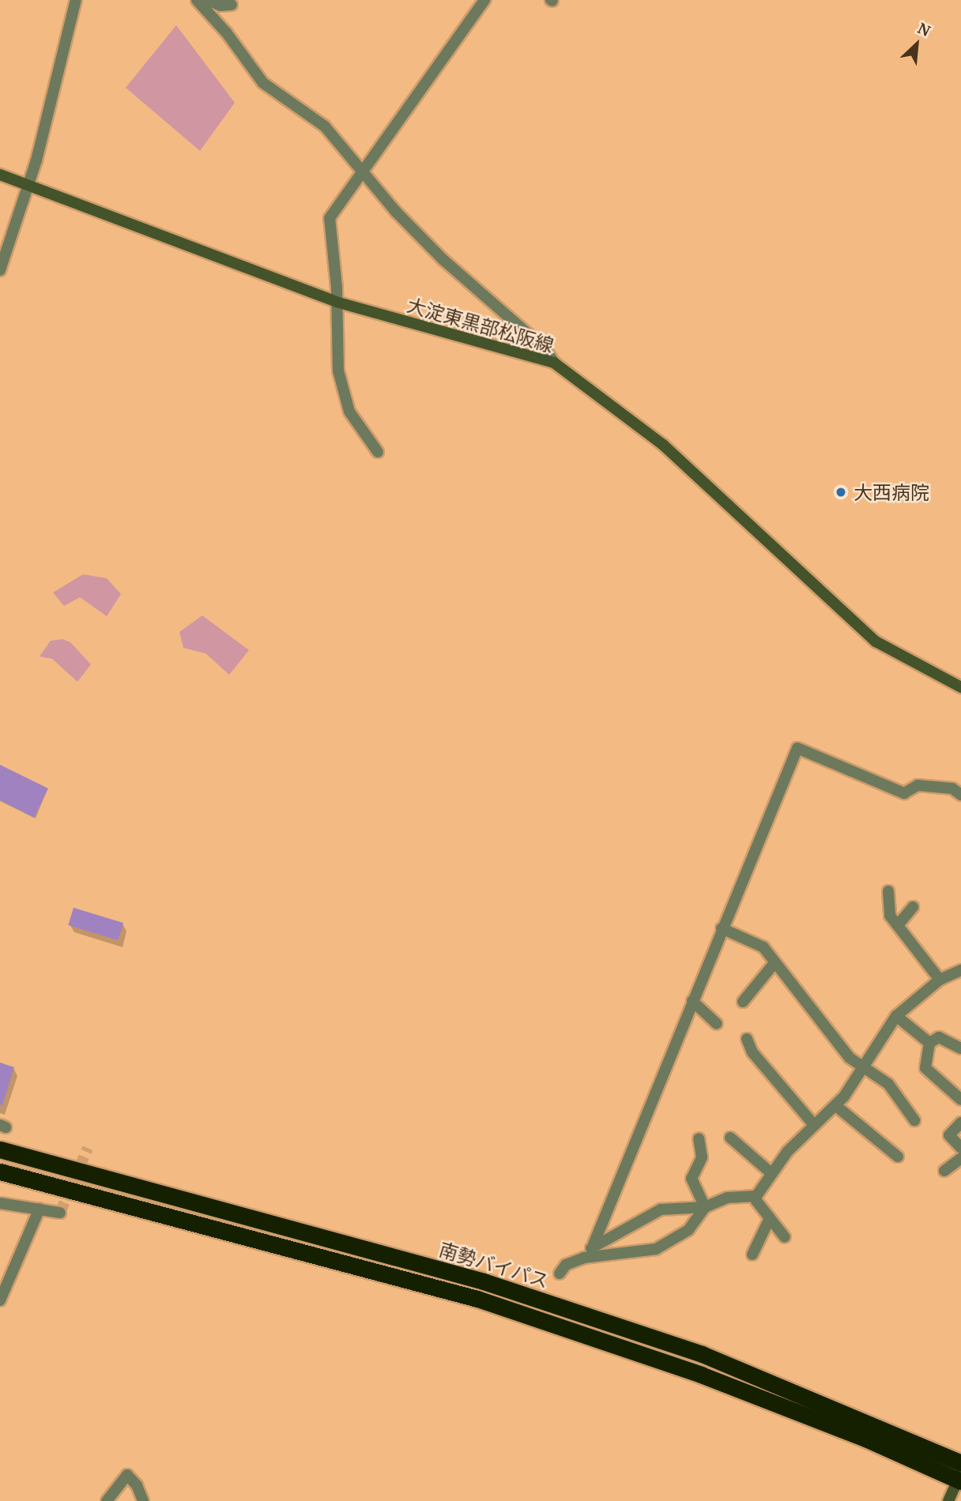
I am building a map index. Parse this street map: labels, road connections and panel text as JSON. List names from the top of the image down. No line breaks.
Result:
{"streets":{"highway":["南勢バイパス"],"main road":["大淀東黒部松阪線"]},"places":["大西病院"],"north":"top right"}
